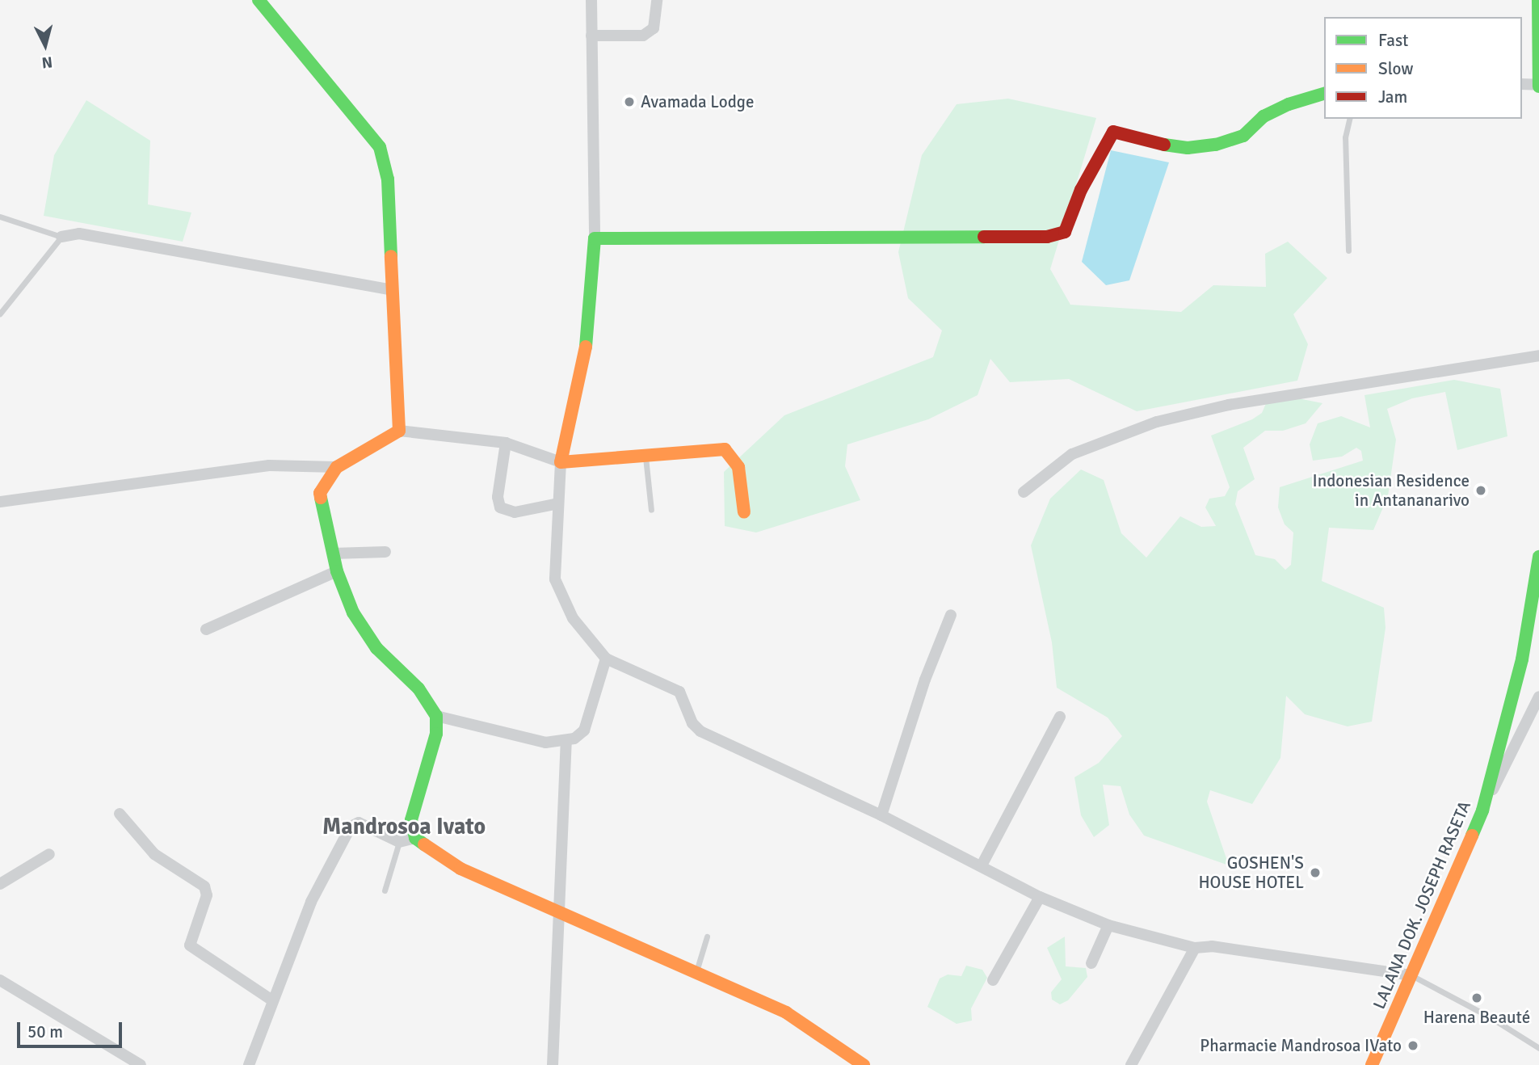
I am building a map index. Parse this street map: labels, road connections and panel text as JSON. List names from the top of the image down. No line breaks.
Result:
{"streets":{"street":["LALANA DOK. JOSEPH RASETA"]},"districts":["Mandrosoa Ivato"],"places":["Avamada Lodge","Indonesian Residence in Antananarivo","GOSHEN'S HOUSE HOTEL","Harena Beauté","Pharmacie Mandrosoa IVato"],"legend":["Fast","Slow","Jam"],"scale_bar":"50 m","north":"bottom"}
